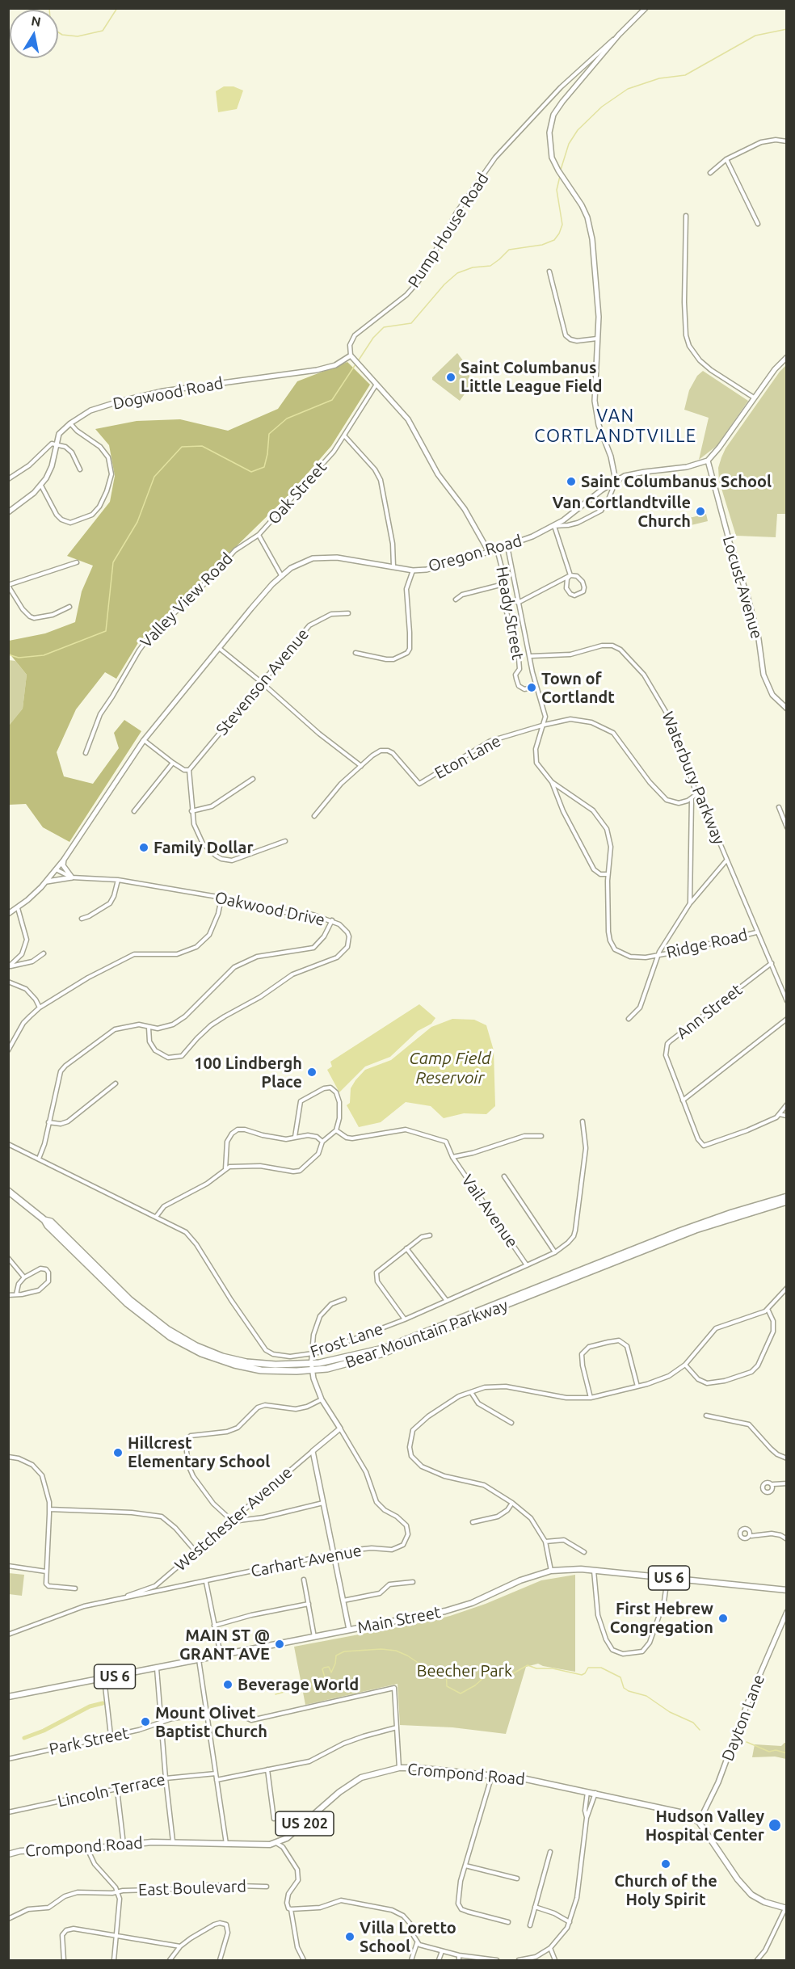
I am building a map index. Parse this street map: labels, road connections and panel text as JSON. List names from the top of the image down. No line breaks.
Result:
{"streets":{"highway":["Bear Mountain Parkway"],"main road":["US 6","Main Street","Crompond Road","US 202"],"street":["Pump House Road","Dogwood Road","Oak Street","Oregon Road","Locust Avenue","Valley View Road","Heady Street","Stevenson Avenue","Eton Lane","Waterbury Parkway","Oakwood Drive","Ridge Road","Ann Street","Vail Avenue","Frost Lane","Westchester Avenue","Carhart Avenue","Dayton Lane","Park Street","Lincoln Terrace","East Boulevard"]},"crossings":[["Pump House Road","Dogwood Road"],["Oak Street","Oregon Road"],["Oak Street","Valley View Road"],["Oregon Road","Locust Avenue"],["Oregon Road","Heady Street"],["Oregon Road","Oakwood Drive"],["Waterbury Parkway","Ridge Road"],["Waterbury Parkway","Ann Street"],["Oakwood Drive","Frost Lane"],["Vail Avenue","Frost Lane"],["Bear Mountain Parkway","Carhart Avenue"],["Westchester Avenue","Carhart Avenue"],["Dayton Lane","Crompond Road"]],"districts":["VAN CORTLANDTVILLE"],"water":["Camp Field Reservoir"],"parks":["Beecher Park"],"places":["Saint Columbanus Little League Field","Saint Columbanus School","Van Cortlandtville Church","Town of Cortlandt","Family Dollar","100 Lindbergh Place","Hillcrest Elementary School","First Hebrew Congregation","MAIN ST @ GRANT AVE","Beverage World","Mount Olivet Baptist Church","Hudson Valley Hospital Center","Church of the Holy Spirit","Villa Loretto School"],"north":"top"}
